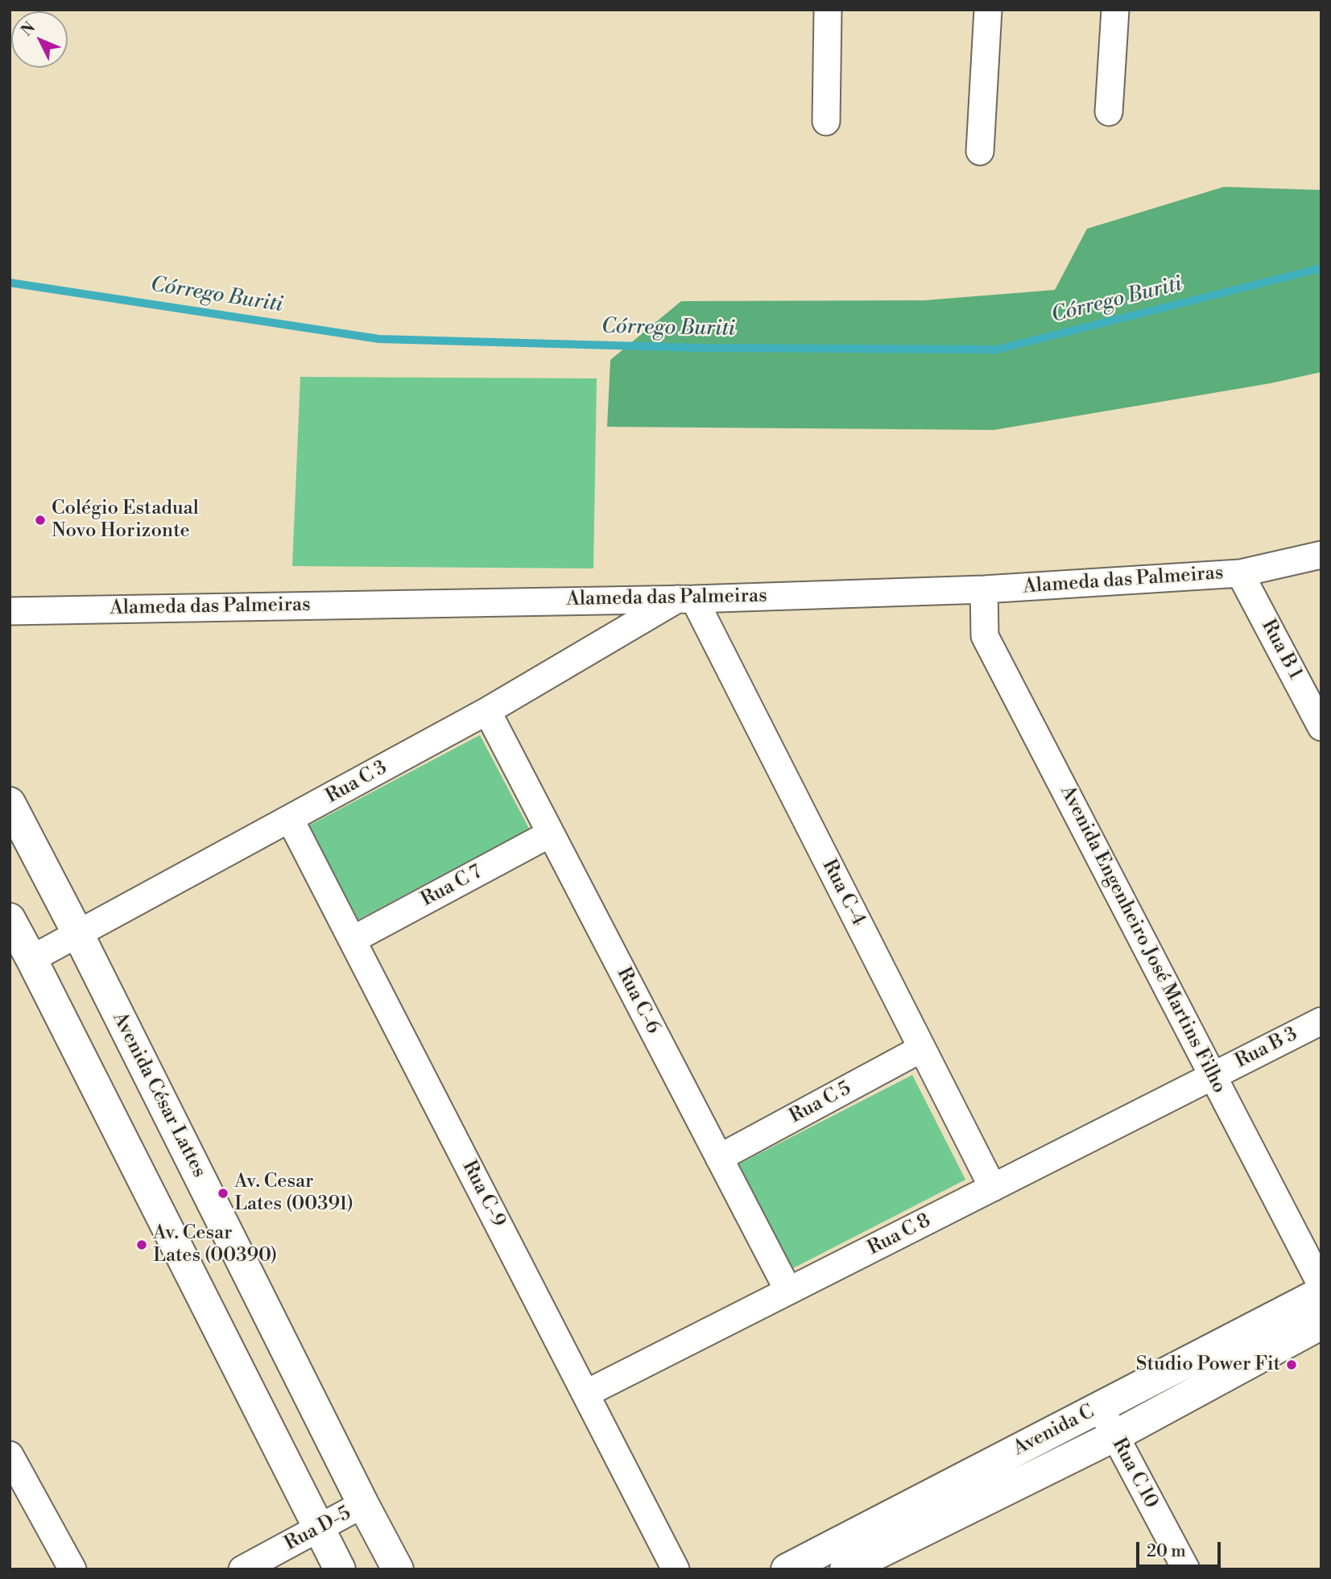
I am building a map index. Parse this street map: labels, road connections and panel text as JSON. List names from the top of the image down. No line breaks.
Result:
{"streets":{"main road":["Avenida César Lattes","Avenida C"],"street":["Alameda das Palmeiras","Rua B 1","Rua C 3","Rua C 7","Rua C-4","Avenida Engenheiro José Martins Filho","Rua C-6","Rua B 3","Rua C 5","Rua C-9","Rua C 8","Rua C 10","Rua D-5"]},"crossings":[["Alameda das Palmeiras","Rua B 1"],["Alameda das Palmeiras","Rua C 3"],["Alameda das Palmeiras","Rua C-4"],["Alameda das Palmeiras","Avenida Engenheiro José Martins Filho"],["Rua C 3","Rua C-4"],["Rua C 3","Rua C-6"],["Rua C 3","Avenida César Lattes"],["Rua C 3","Rua C-9"],["Rua C 7","Rua C-6"],["Rua C 7","Rua C-9"],["Rua C-4","Rua C 5"],["Rua C-4","Rua C 8"],["Avenida Engenheiro José Martins Filho","Rua B 3"],["Avenida Engenheiro José Martins Filho","Rua C 8"],["Rua C-6","Rua C 5"],["Rua C-6","Rua C 8"],["Rua B 3","Rua C 8"],["Avenida César Lattes","Rua D-5"],["Rua C-9","Rua C 8"],["Avenida C","Rua C 10"]],"water":["Córrego Buriti"],"places":["Colégio Estadual Novo Horizonte","Av. Cesar Lates (00391)","Av. Cesar Lates (00390)","Studio Power Fit"],"scale_bar":"20 m","north":"top left"}
